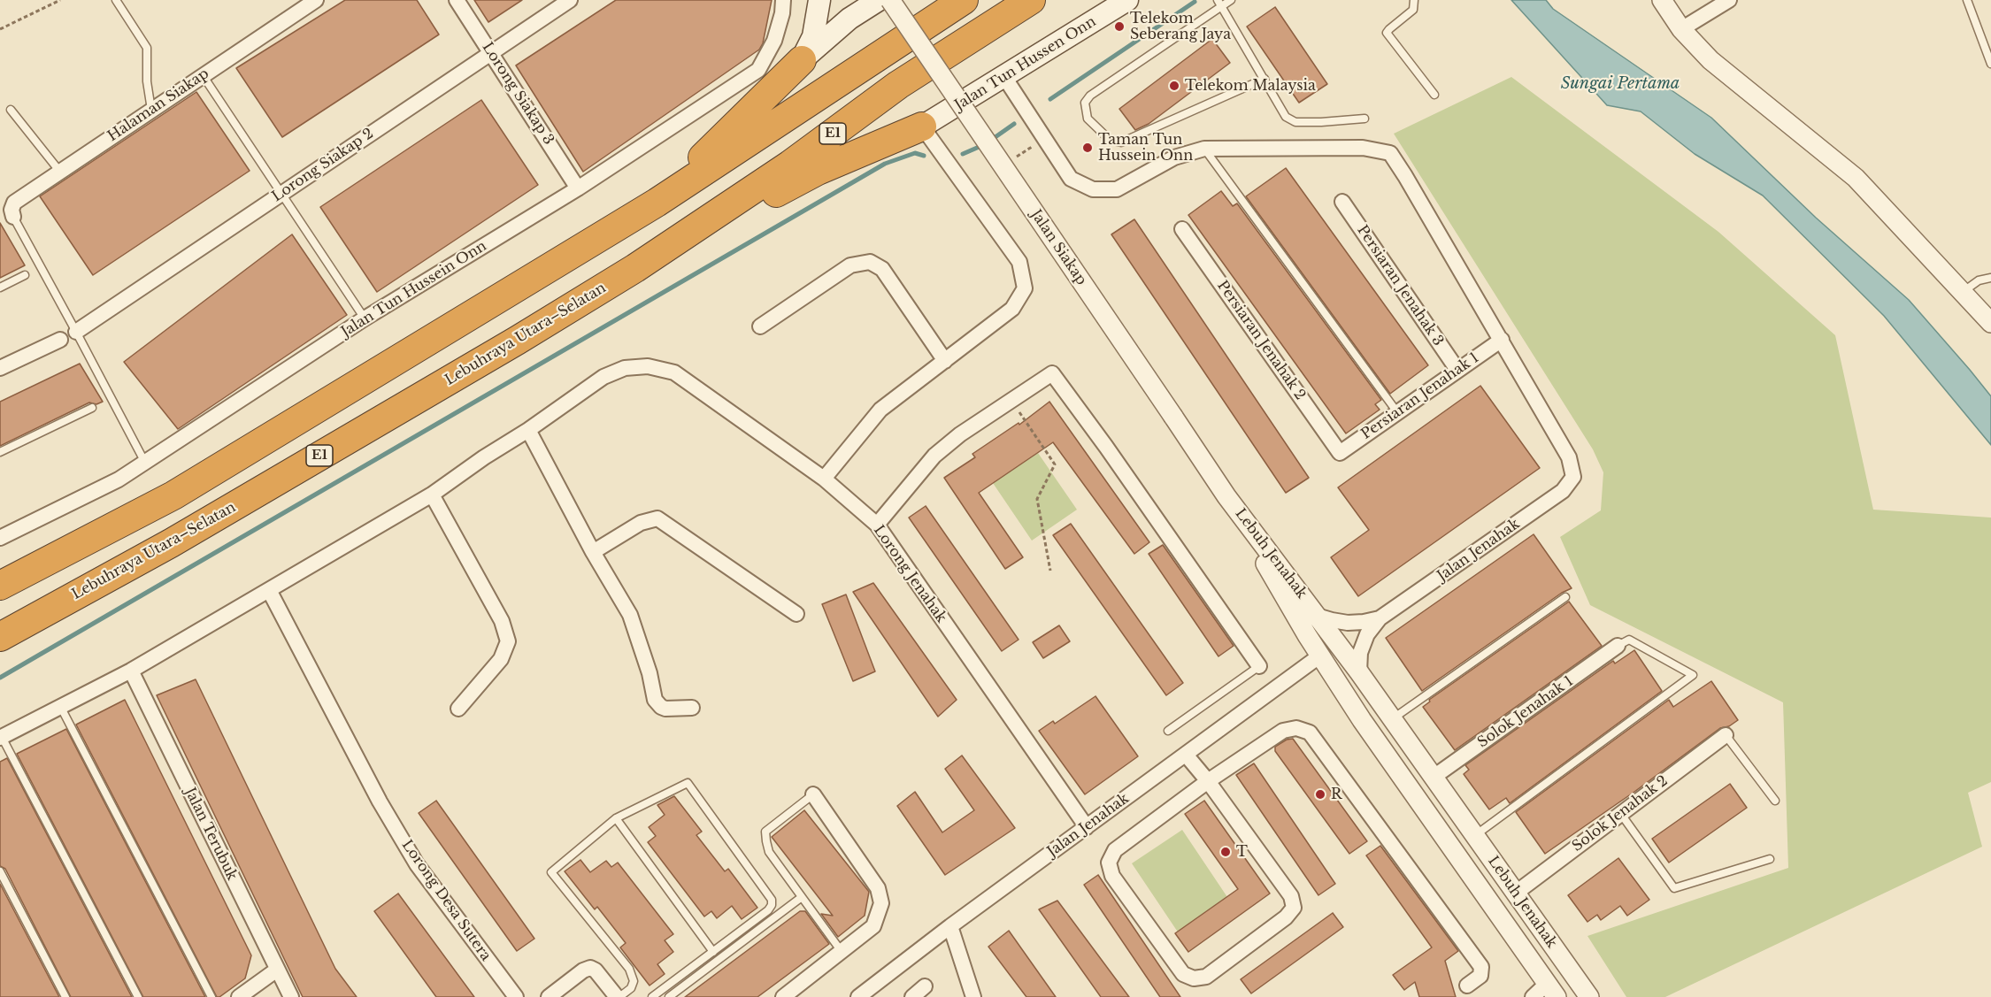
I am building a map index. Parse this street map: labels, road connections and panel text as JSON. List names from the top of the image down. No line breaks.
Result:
{"streets":{"highway":["E1","Lebuhraya Utara–Selatan"],"main road":["Jalan Tun Hussen Onn"],"street":["Lorong Siakap 3","Halaman Siakap","Lorong Siakap 2","Jalan Siakap","Persiaran Jenahak 3","Jalan Tun Hussein Onn","Persiaran Jenahak 2","Persiaran Jenahak 1","Jalan Jenahak","Lebuh Jenahak","Lorong Jenahak","Solok Jenahak 1","Solok Jenahak 2","Jalan Terubuk","Lorong Desa Sutera"]},"crossings":[["Lorong Siakap 3","Lorong Siakap 2"],["Lorong Siakap 3","Jalan Tun Hussein Onn"],["Jalan Siakap","Lebuh Jenahak"],["Persiaran Jenahak 3","Persiaran Jenahak 1"],["Persiaran Jenahak 2","Persiaran Jenahak 1"],["Persiaran Jenahak 1","Jalan Jenahak"],["Jalan Jenahak","Lebuh Jenahak"],["Jalan Jenahak","Lorong Jenahak"],["Lebuh Jenahak","Solok Jenahak 1"],["Lebuh Jenahak","Solok Jenahak 2"],["Lorong Jenahak","Jalan Terubuk"],["Lorong Jenahak","Lorong Desa Sutera"]],"water":["Sungai Pertama"],"places":["Telekom Seberang Jaya","Telekom Malaysia","Taman Tun Hussein Onn","R","T"]}
